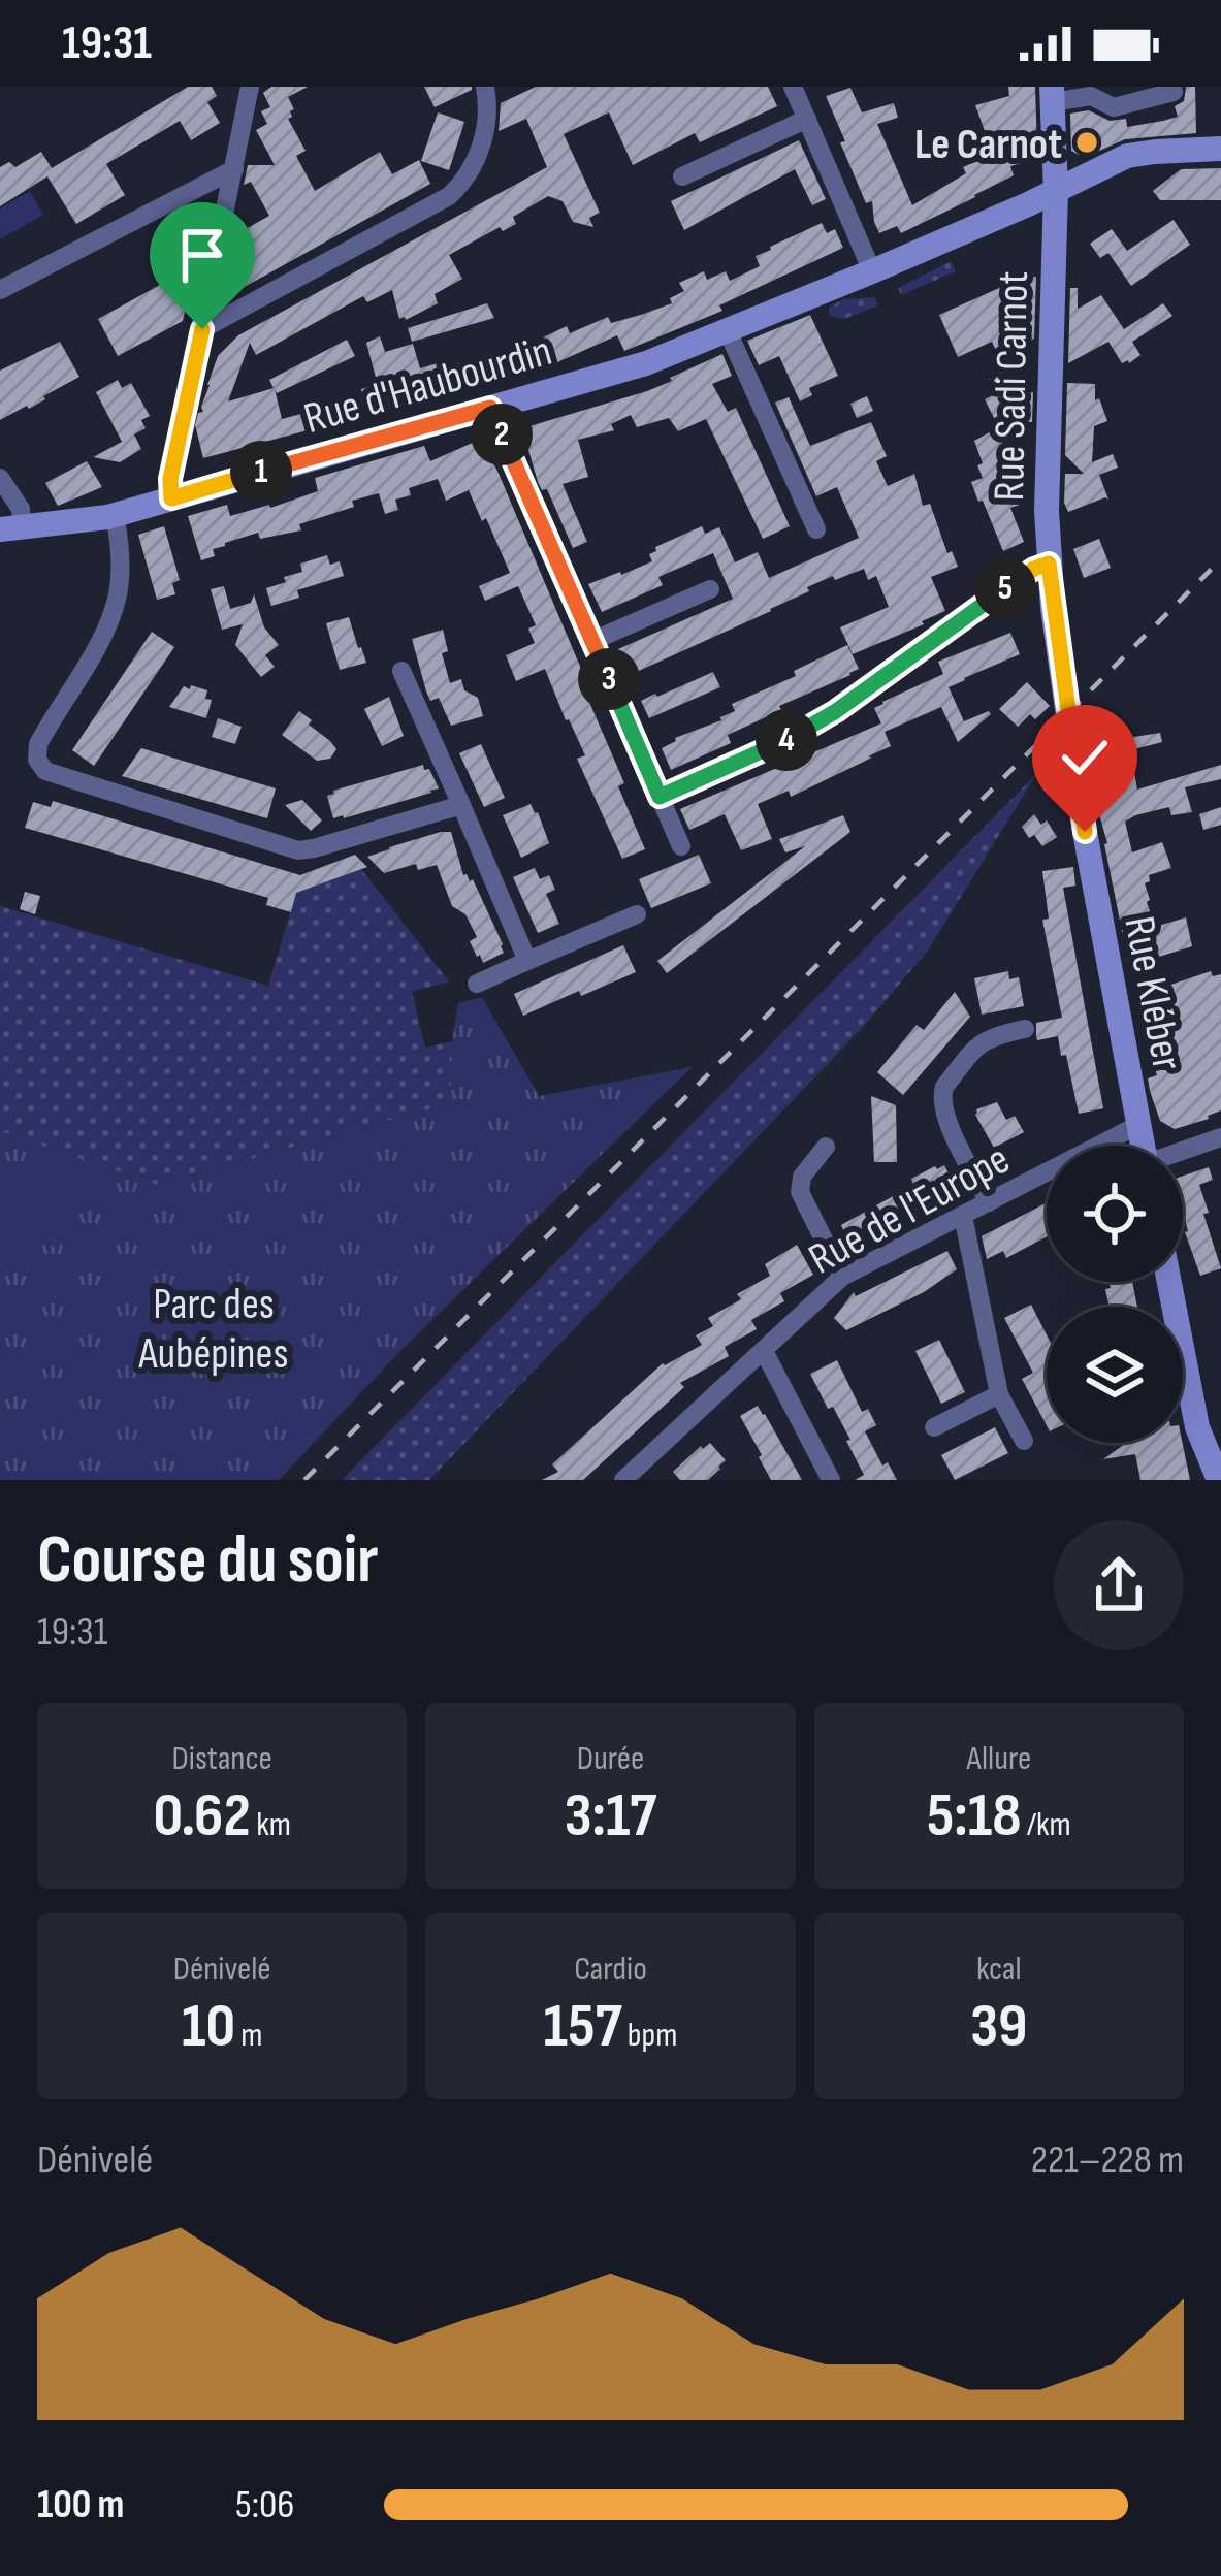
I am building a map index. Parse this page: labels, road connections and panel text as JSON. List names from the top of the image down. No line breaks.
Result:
{"streets":{"street":["Rue d'Haubourdin","Rue Sadi Carnot","Rue Kléber","Rue de l'Europe"]},"crossings":[["Rue d'Haubourdin","Rue Sadi Carnot"],["Rue Sadi Carnot","Rue Kléber"],["Rue Kléber","Rue de l'Europe"]],"parks":["Parc des Aubépines"],"places":["Le Carnot"],"page":{"status":"19:31","pins":["2","1","5","3","4"],"heading":["Course du soir","19:31"],"stats":[["Distance","0.62 km"],["Durée","3:17"],["Allure","5:18 /km"],["Dénivelé","10 m"],["Cardio","157 bpm"],["kcal","39"]],"chart":["Dénivelé","221–228 m"],"list":[{"name":"100 m","note":"5:06"}]}}
